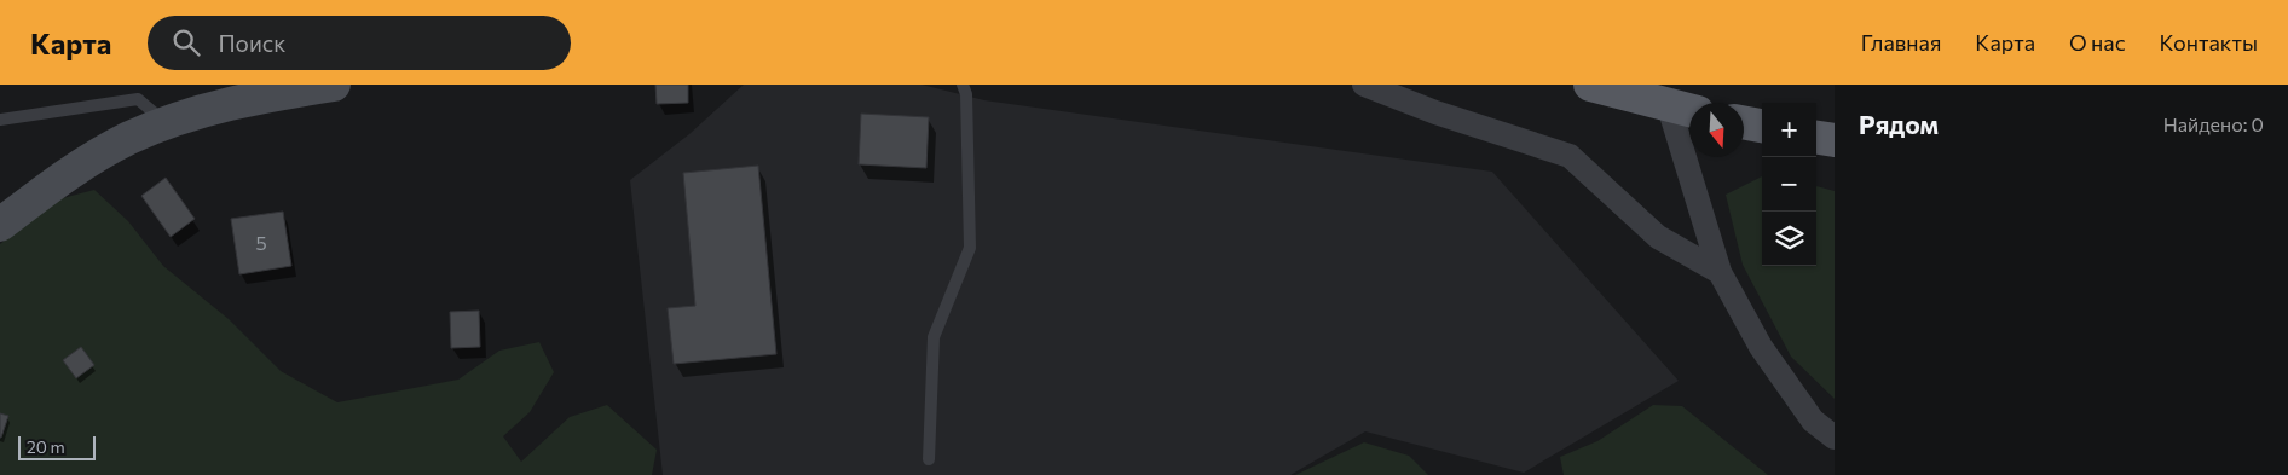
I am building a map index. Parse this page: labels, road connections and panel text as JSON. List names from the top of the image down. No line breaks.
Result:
{"house_numbers":["5"],"scale_bar":"20 m","north":"bottom","page":{"header":"Карта","search":"Поиск","nav":["Главная","Карта","О нас","Контакты"],"heading":["Рядом","Найдено: 0"],"map_buttons":["+","−"],"scale":"20 m"}}
